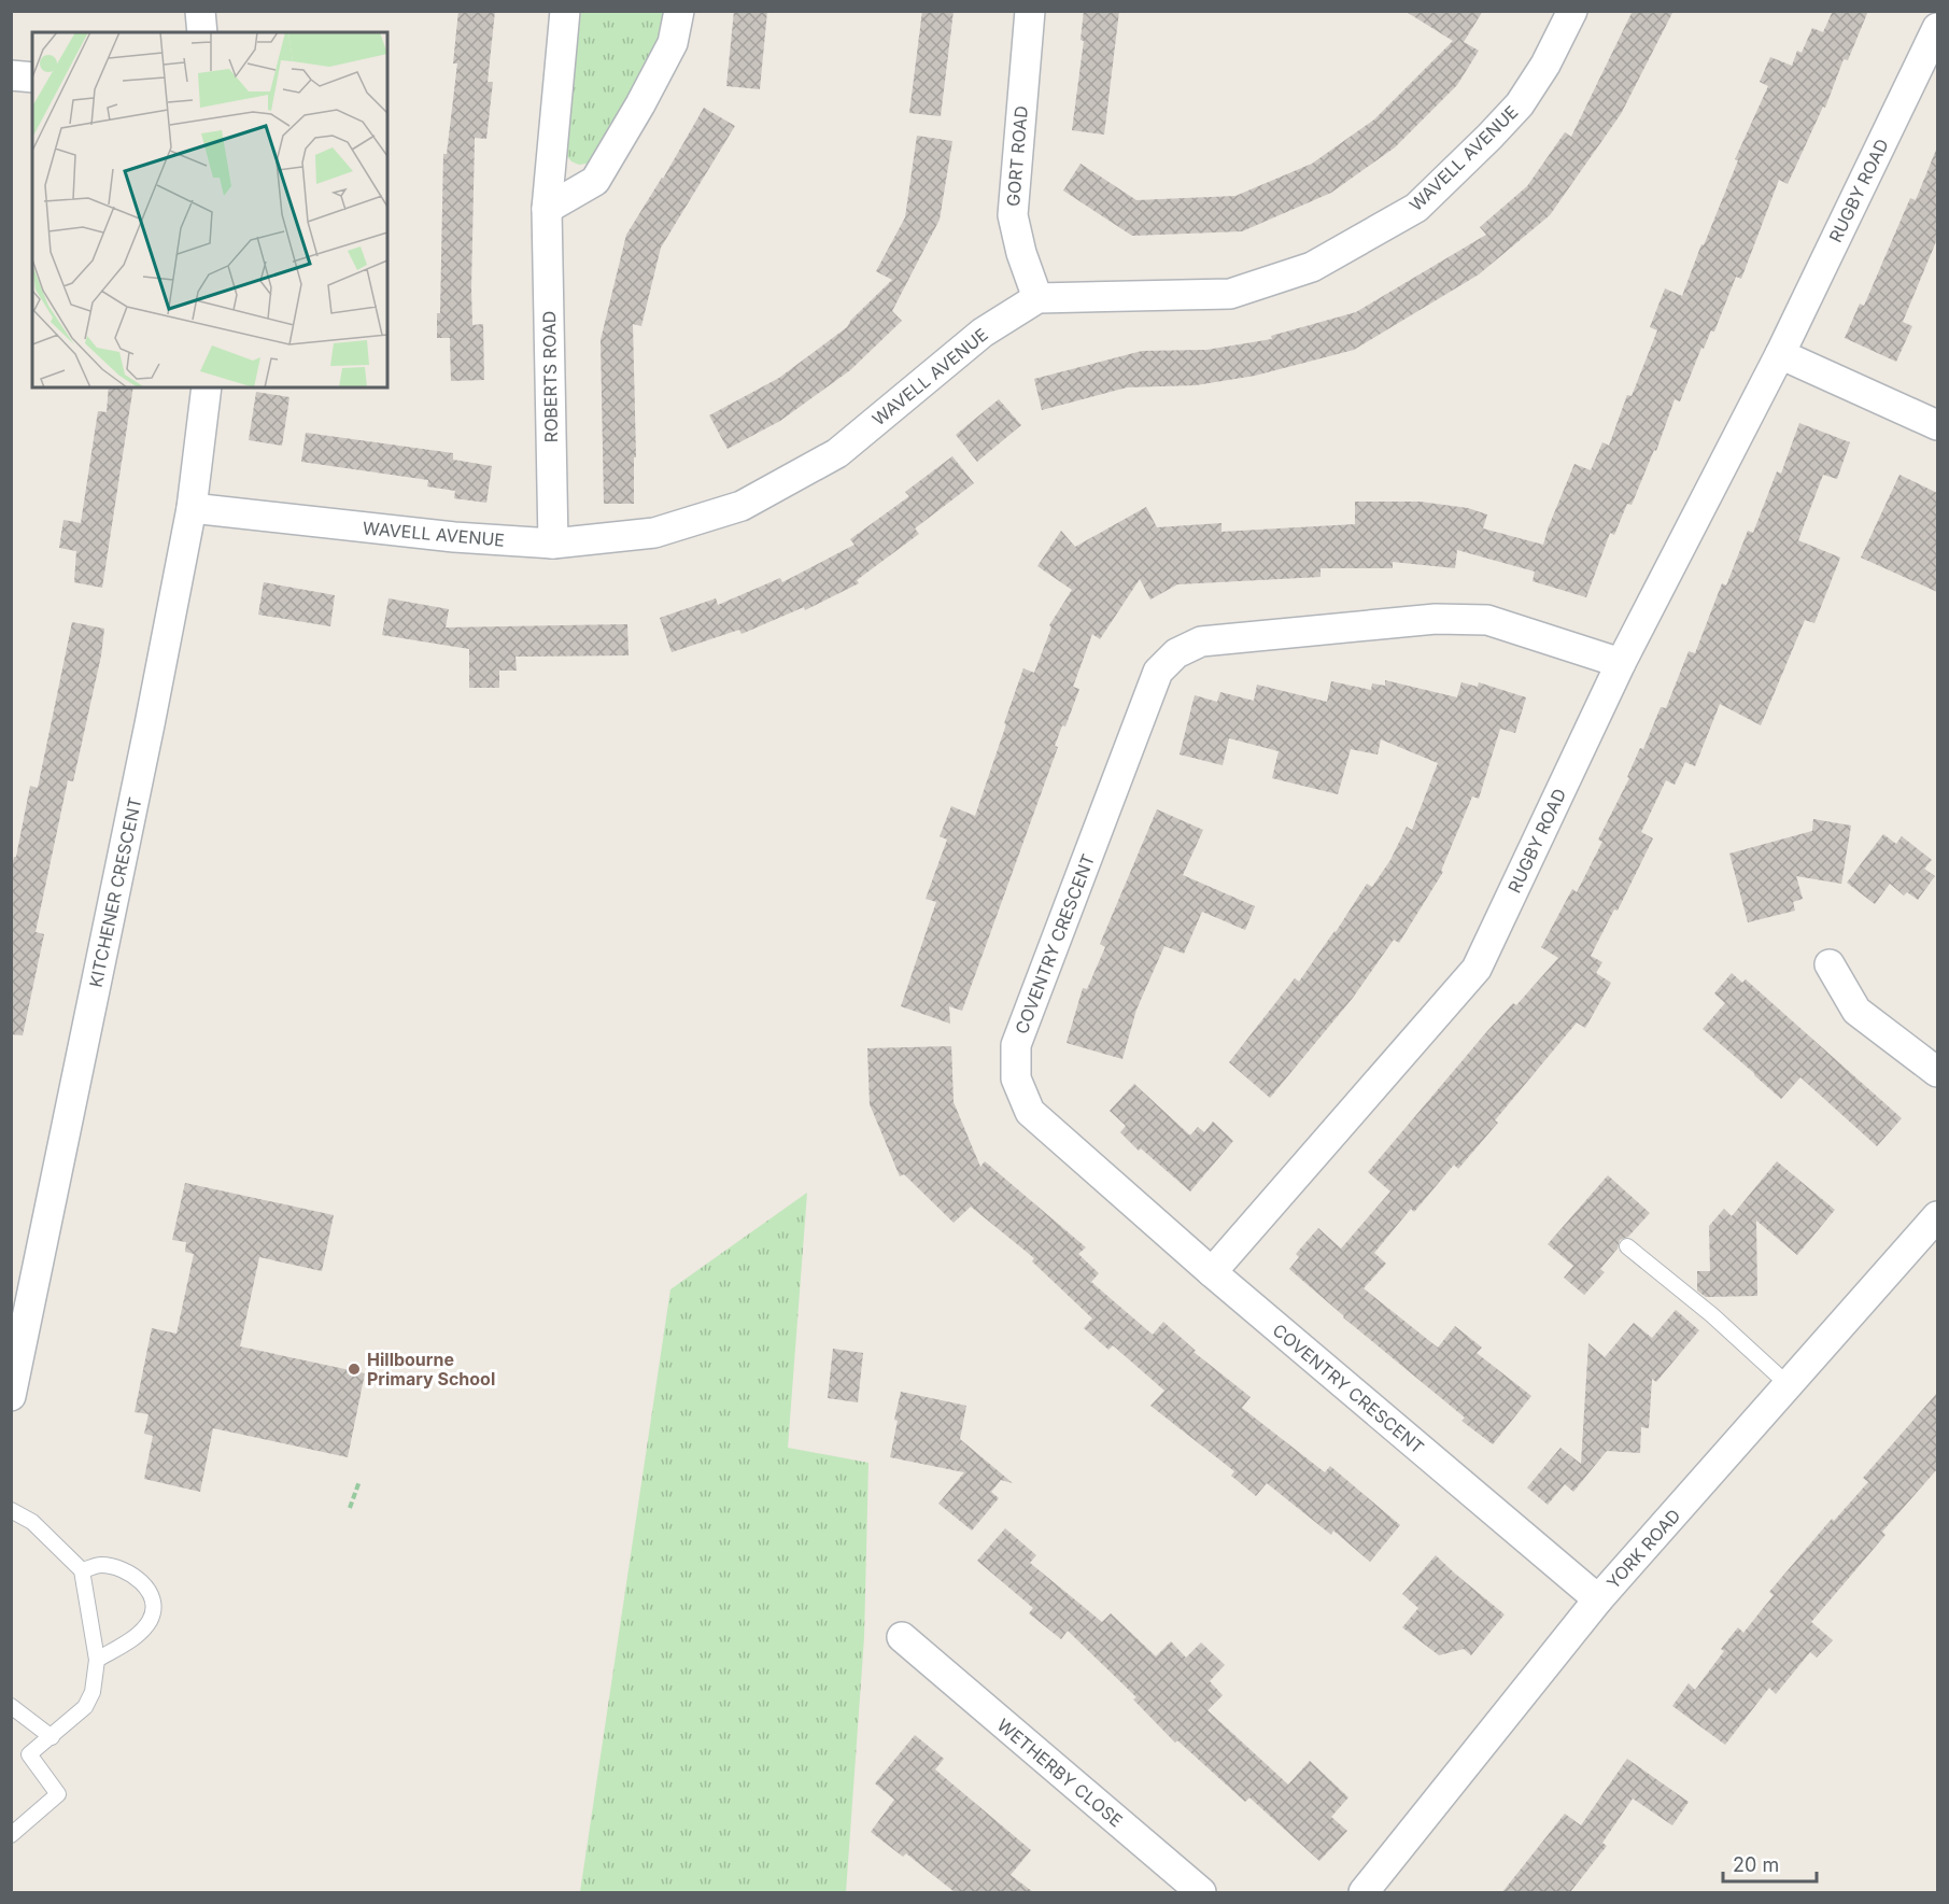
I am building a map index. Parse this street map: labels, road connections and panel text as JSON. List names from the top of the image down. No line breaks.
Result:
{"streets":{"street":["GORT ROAD","WAVELL AVENUE","RUGBY ROAD","ROBERTS ROAD","KITCHENER CRESCENT","COVENTRY CRESCENT","YORK ROAD","WETHERBY CLOSE"]},"crossings":[["GORT ROAD","WAVELL AVENUE"],["WAVELL AVENUE","ROBERTS ROAD"],["WAVELL AVENUE","KITCHENER CRESCENT"],["RUGBY ROAD","COVENTRY CRESCENT"],["COVENTRY CRESCENT","YORK ROAD"]],"places":["Hillbourne Primary School"],"scale_bar":"20 m"}
